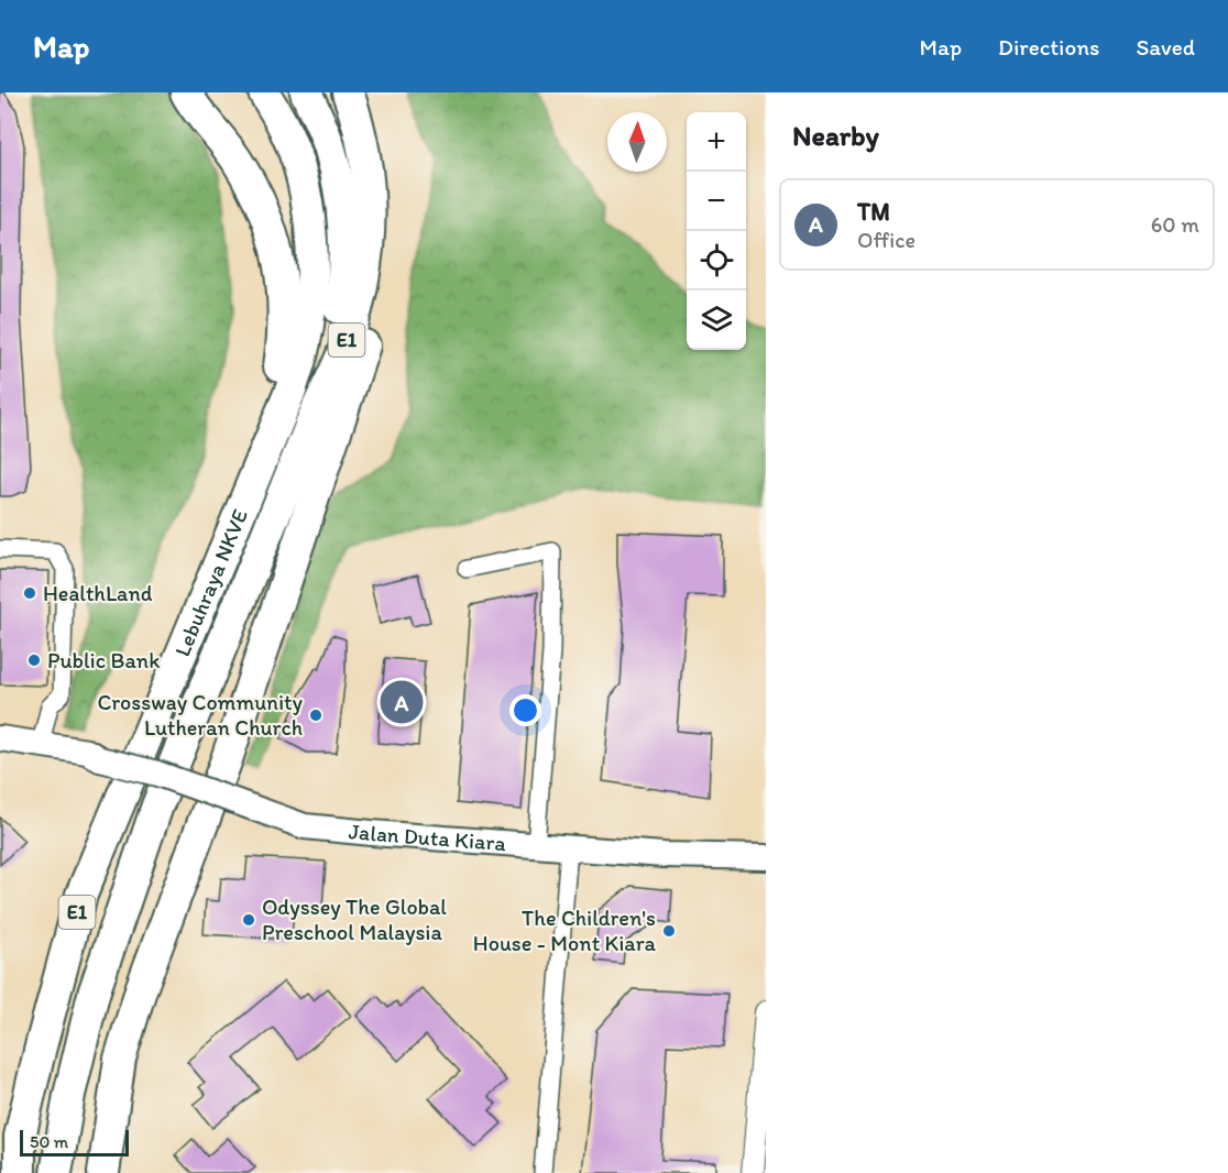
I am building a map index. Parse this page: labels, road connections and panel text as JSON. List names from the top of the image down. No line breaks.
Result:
{"streets":{"highway":["E1","Lebuhraya NKVE"],"main road":["Jalan Duta Kiara"]},"places":["HealthLand","Public Bank","Crossway Community Lutheran Church","Odyssey The Global Preschool Malaysia","The Children's House - Mont Kiara"],"scale_bar":"50 m","north":"top","page":{"header":"Map","nav":["Map","Directions","Saved"],"heading":"Nearby","map_buttons":["+","−"],"list":[{"mark":"A","name":"TM","note":"Office","value":"60 m"}],"pins":"A","scale":"50 m"}}
